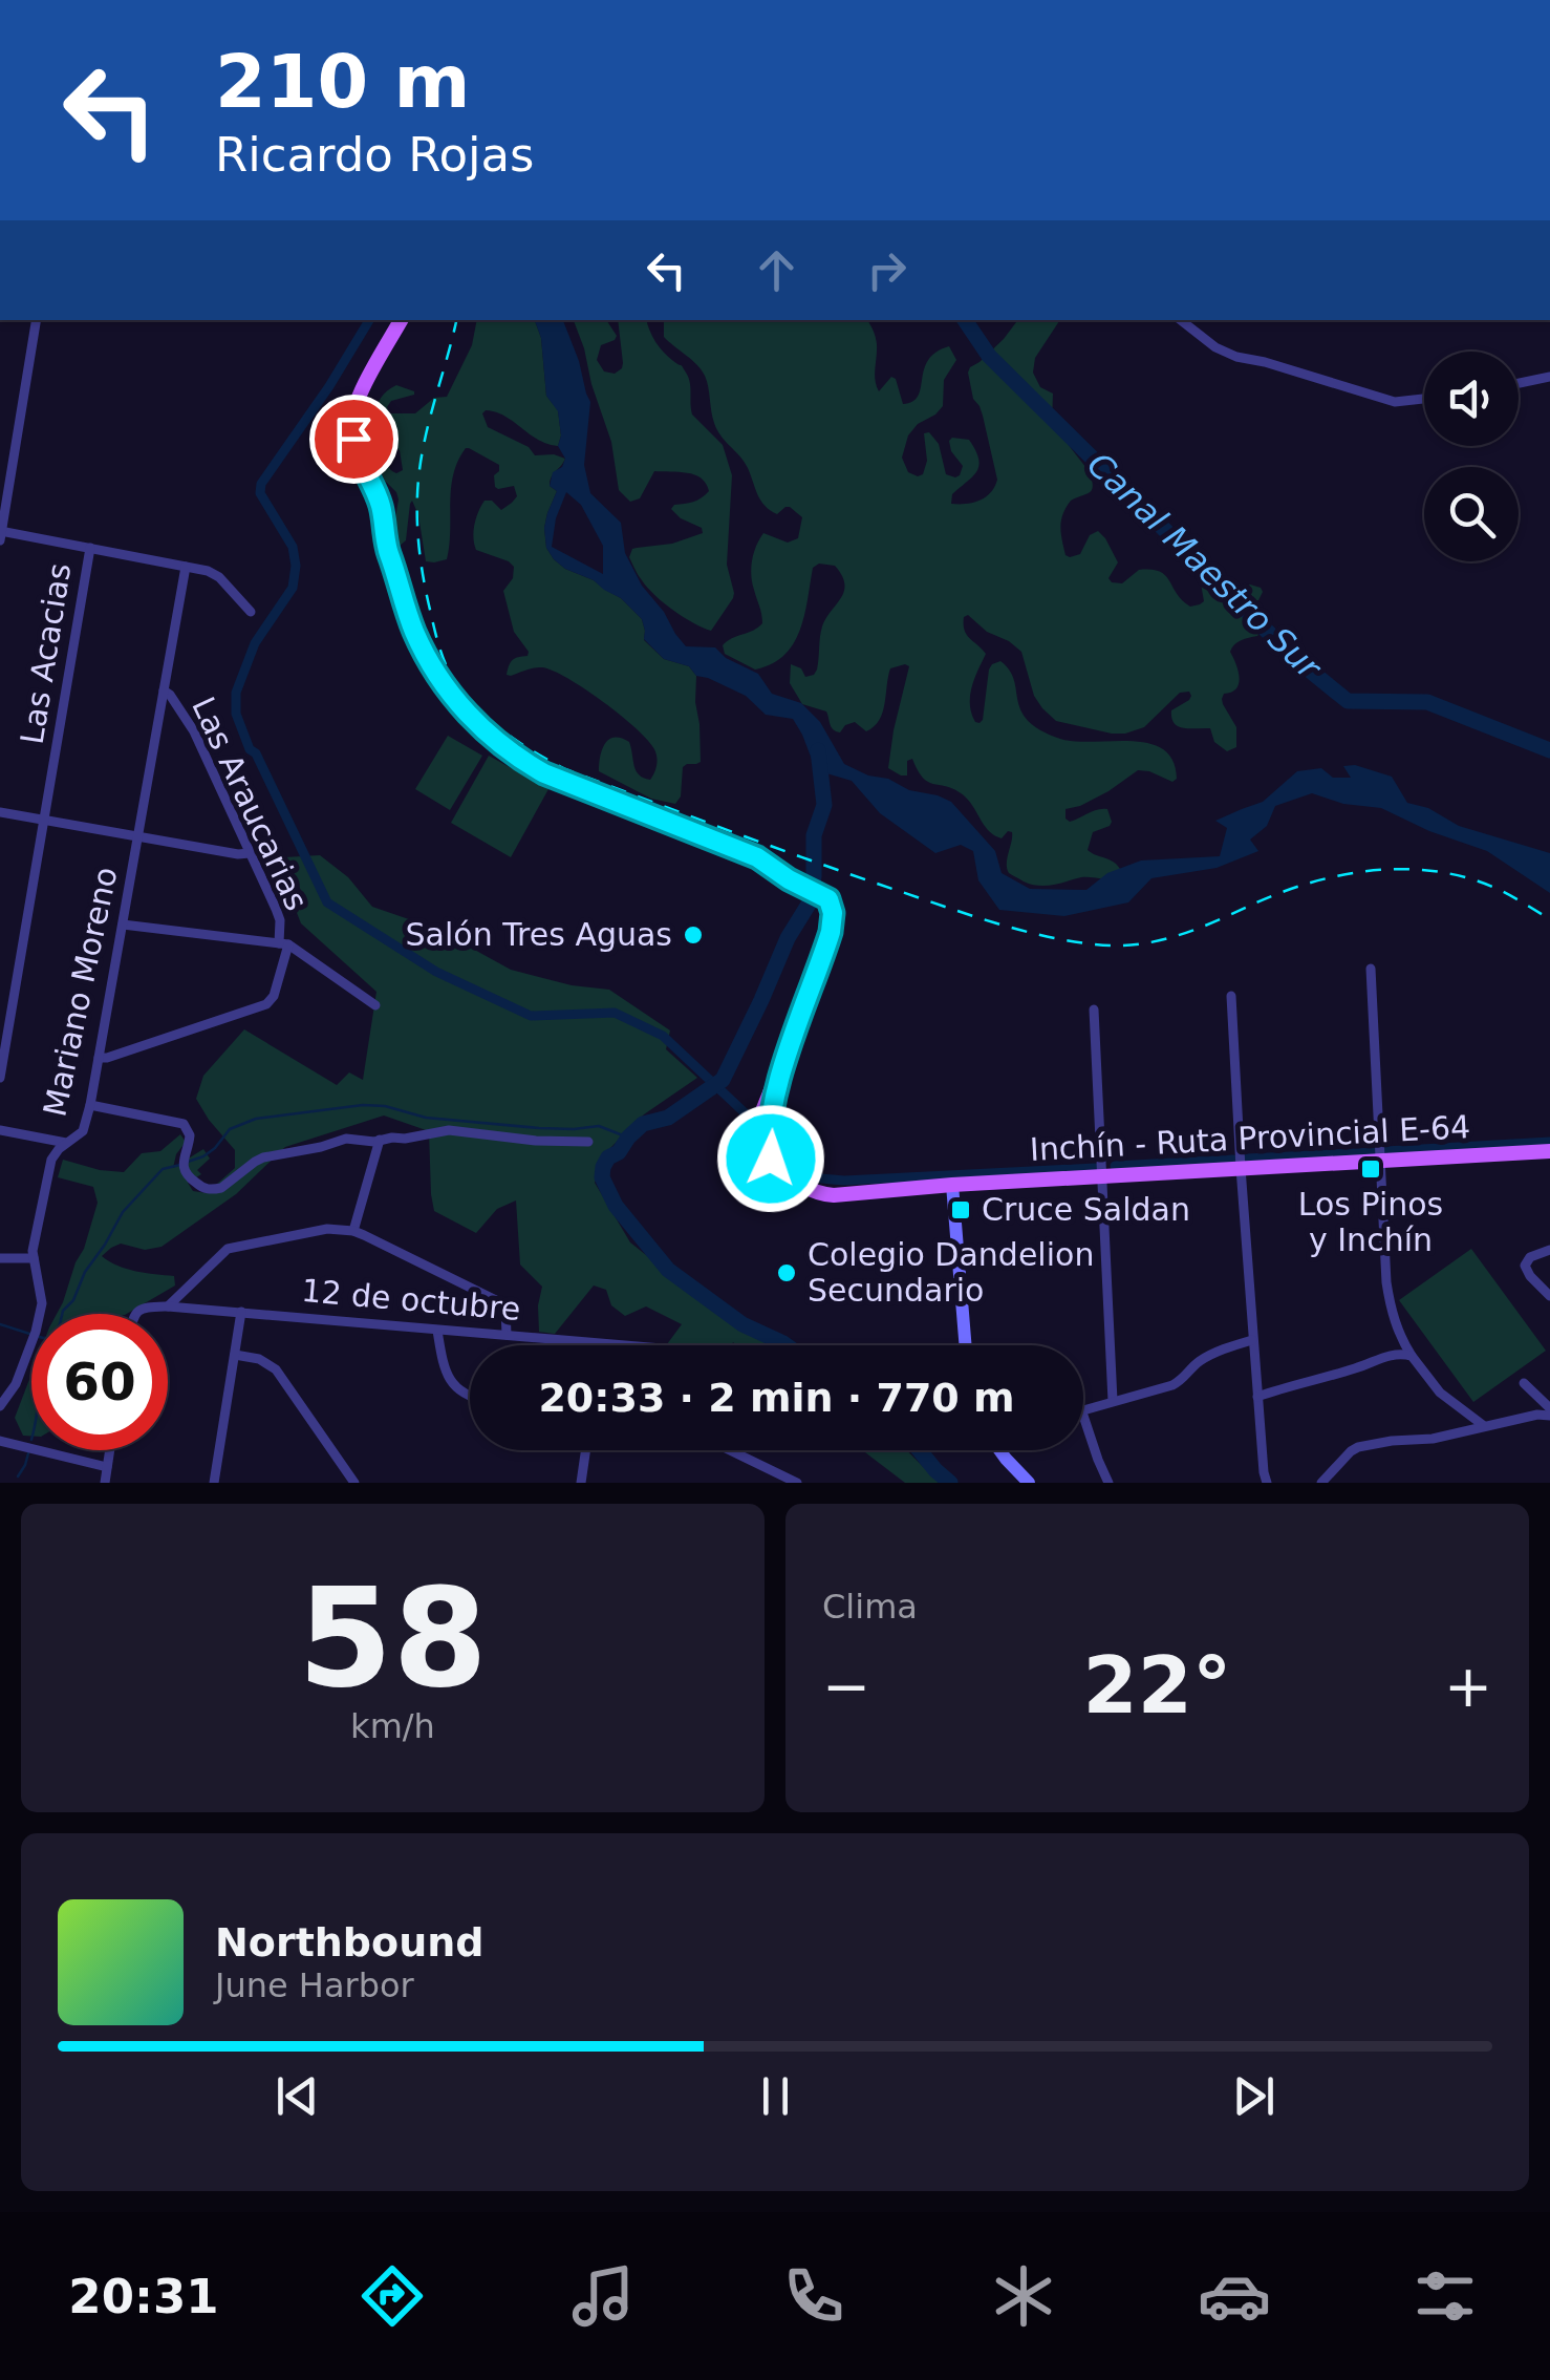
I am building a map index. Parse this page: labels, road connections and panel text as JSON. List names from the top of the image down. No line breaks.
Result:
{"streets":{"main road":["Inchín - Ruta Provincial E-64"],"street":["Las Acacias","Las Araucarias","Mariano Moreno","12 de octubre"]},"crossings":[["Las Araucarias","Mariano Moreno"]],"water":["Canal Maestro Sur"],"places":{"other":["Salón Tres Aguas","Colegio Dandelion Secundario"],"transit":["Los Pinos y Inchín","Cruce Saldan"]},"page":{"turn":["210 m","Ricardo Rojas"],"limit":"60","trip":"20:33 · 2 min · 770 m","tile":[["58","km/h"],"Clima"],"heat":["−","22°","+"],"song":["Northbound","June Harbor"],"tabs":"20:31"}}
